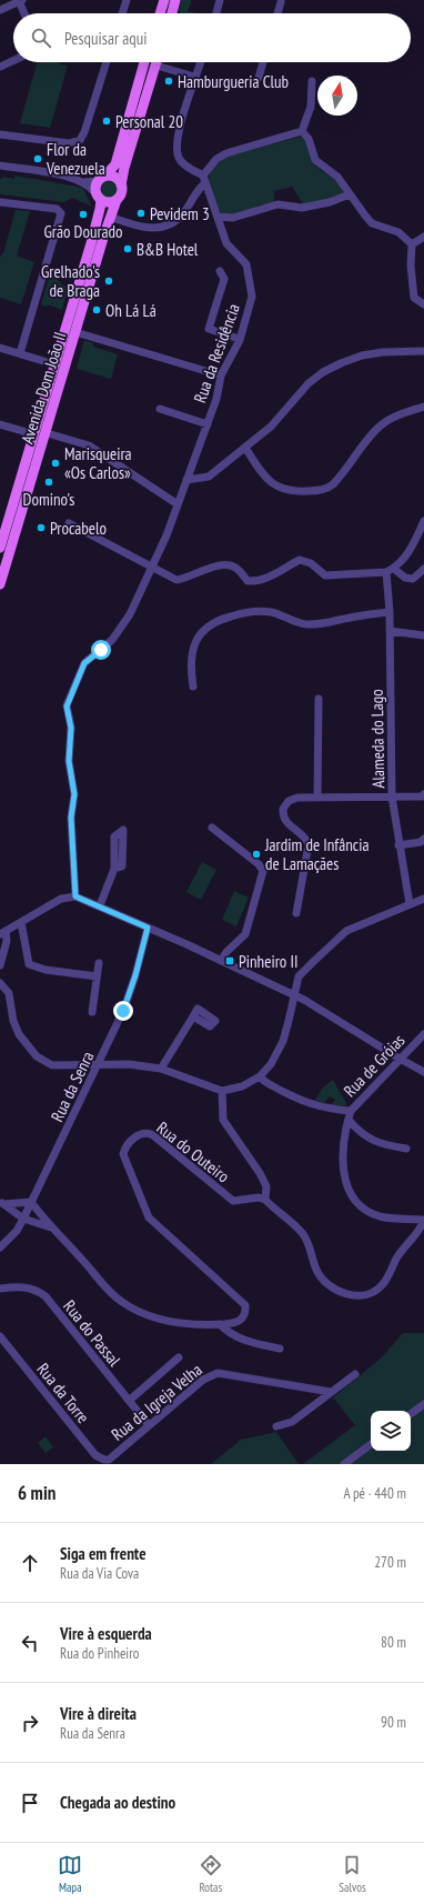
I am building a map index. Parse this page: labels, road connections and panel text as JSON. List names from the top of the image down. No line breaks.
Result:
{"streets":{"main road":["Avenida Dom João II"],"street":["Rua da Residência","Alameda do Lago","Rua de Gróias","Rua da Senra","Rua do Outeiro","Rua do Passal","Rua da Torre","Rua da Igreja Velha"]},"crossings":[["Rua da Senra","Rua do Outeiro"],["Rua do Passal","Rua da Igreja Velha"],["Rua da Torre","Rua da Igreja Velha"]],"places":{"other":["Hamburgueria Club","Personal 20","Flor da Venezuela","Pevidem 3","Grão Dourado","B&B Hotel","Grelhado's de Braga","Oh Lá Lá","Marisqueira «Os Carlos»","Domino's","Procabelo","Jardim de Infância de Lamaçães"],"transit":["Pinheiro II"]},"north":"top","page":{"search":"Pesquisar aqui","heading":["6 min","A pé · 440 m"],"list":[["Siga em frente","Rua da Via Cova","270 m"],["Vire à esquerda","Rua do Pinheiro","80 m"],["Vire à direita","Rua da Senra","90 m"],"Chegada ao destino"],"nav":["Mapa","Rotas","Salvos"]}}
